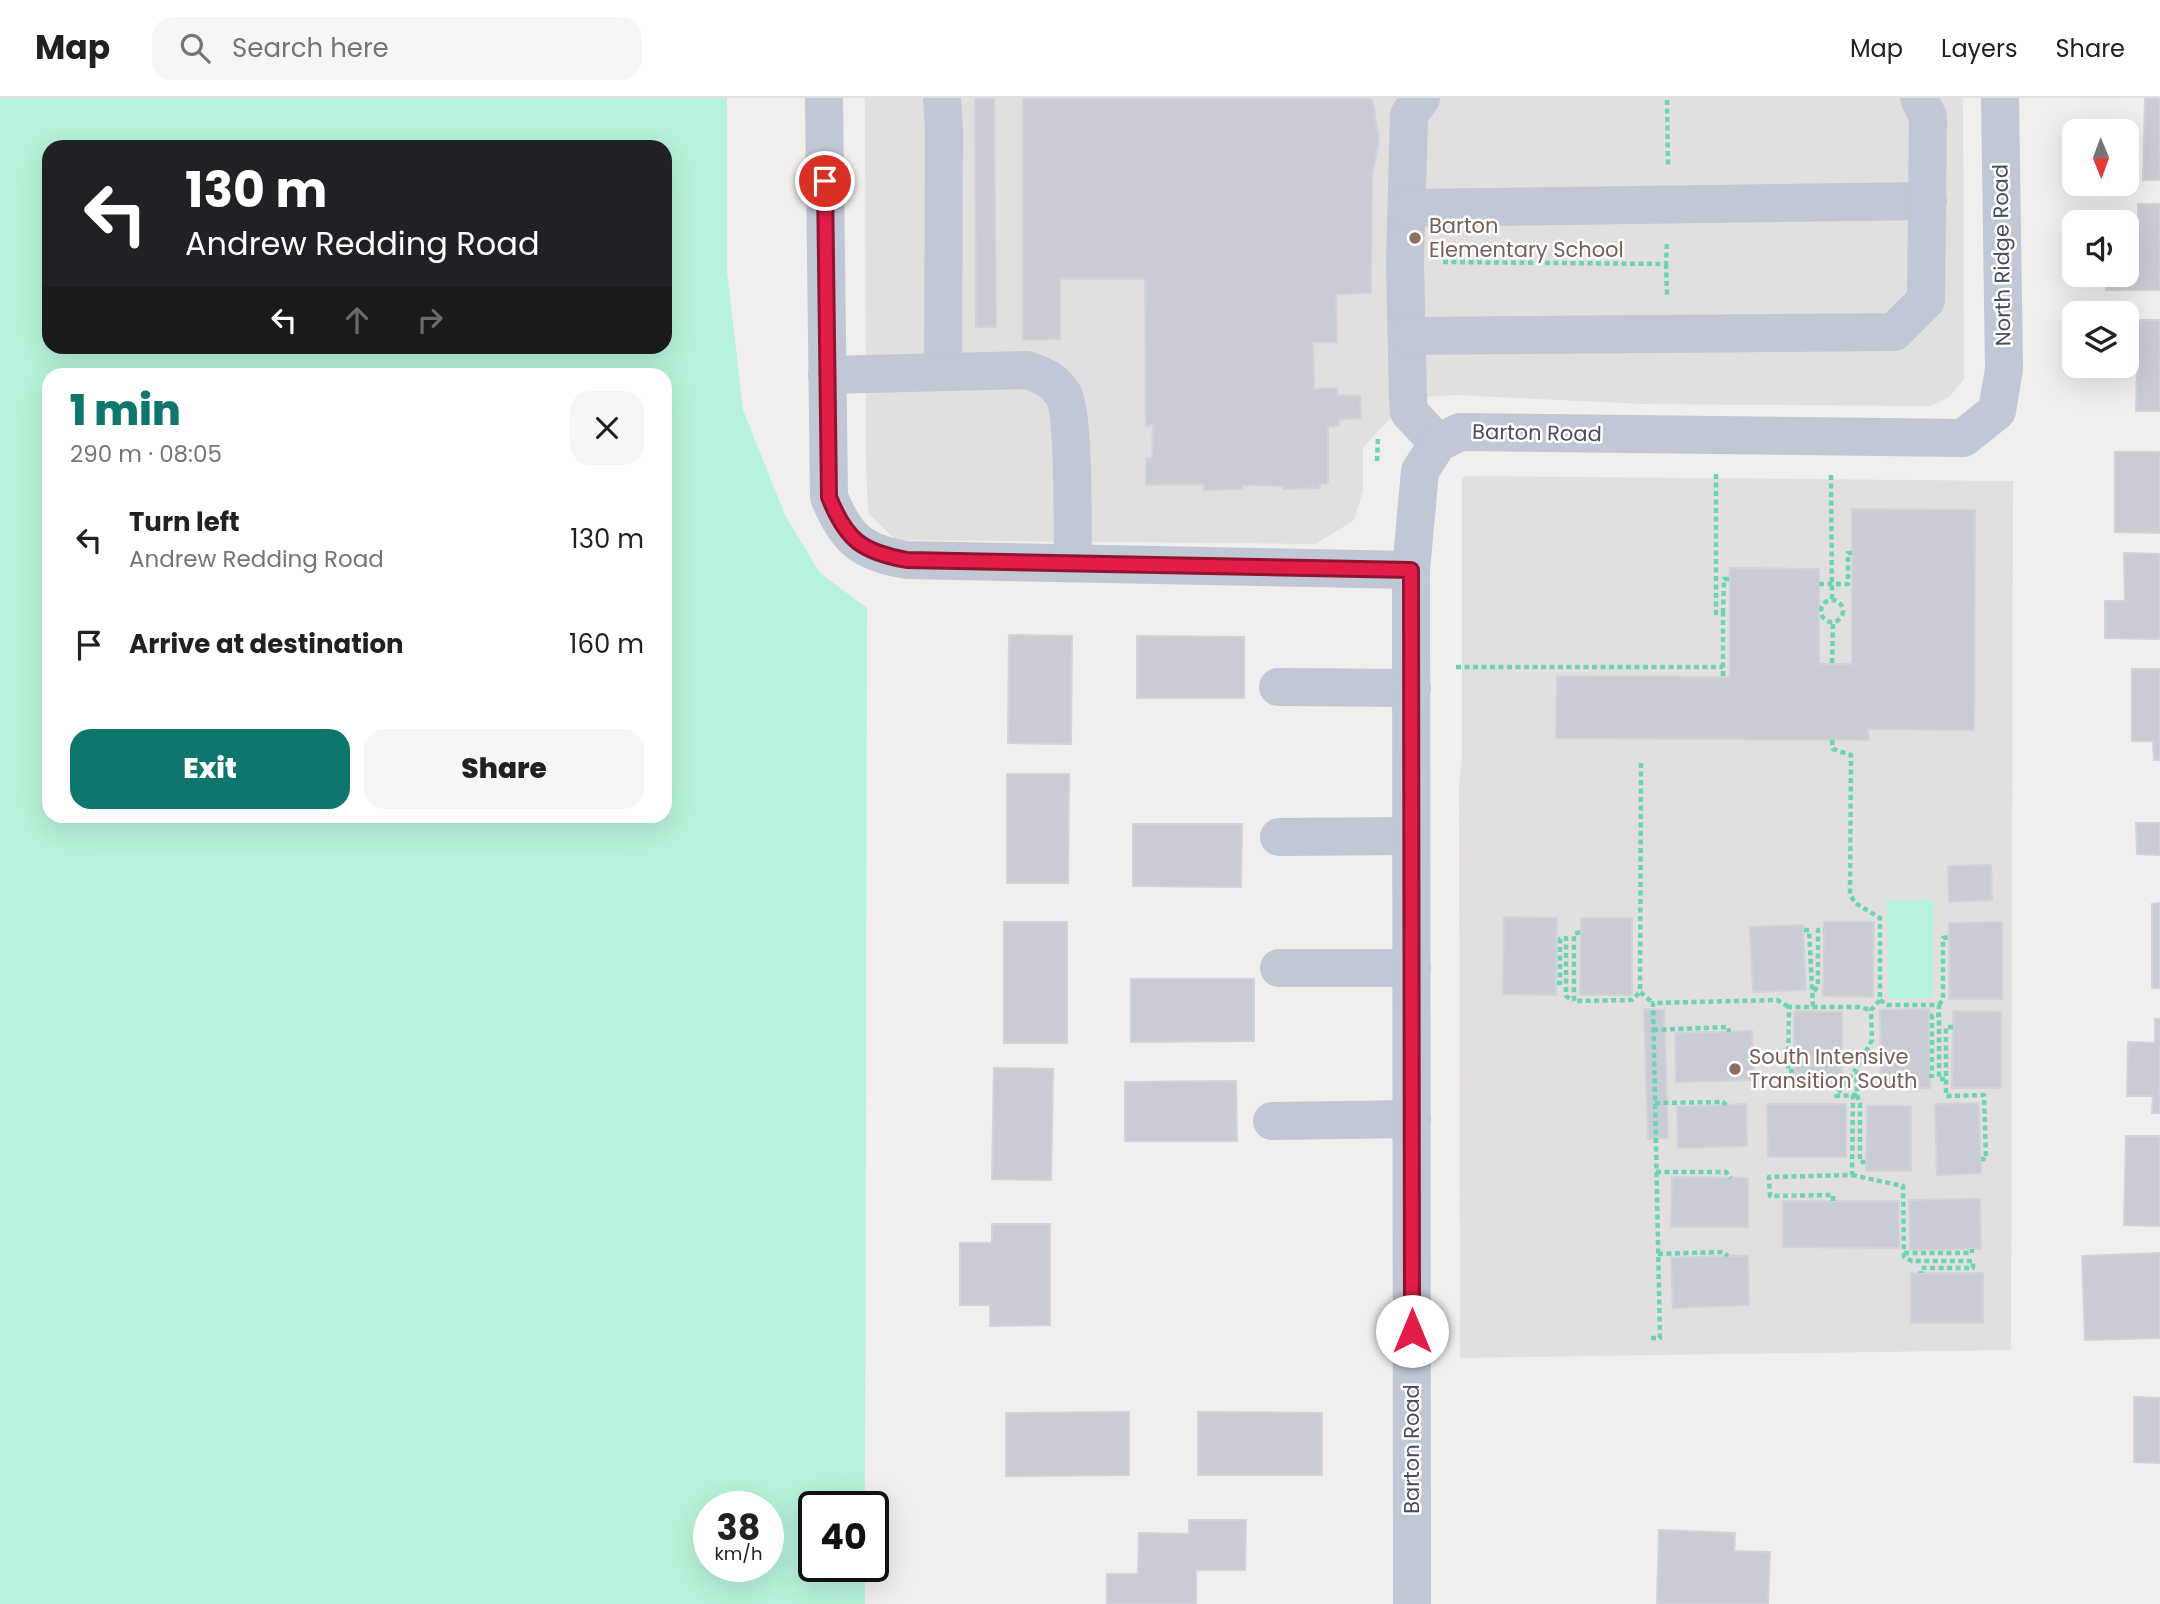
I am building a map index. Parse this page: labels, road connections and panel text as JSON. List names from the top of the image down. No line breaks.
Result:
{"streets":{"street":["North Ridge Road","Barton Road"]},"crossings":[["North Ridge Road","Barton Road"]],"places":["Barton Elementary School","South Intensive Transition South"],"north":"bottom","page":{"header":"Map","search":"Search here","nav":["Map","Layers","Share"],"turn":["130 m","Andrew Redding Road"],"heading":["1 min","290 m · 08:05"],"list":[{"name":"Turn left","note":"Andrew Redding Road","value":"130 m"},{"name":"Arrive at destination","value":"160 m"}],"buttons":["Exit","Share"],"speed":"38 km/h","limit":"40"}}
